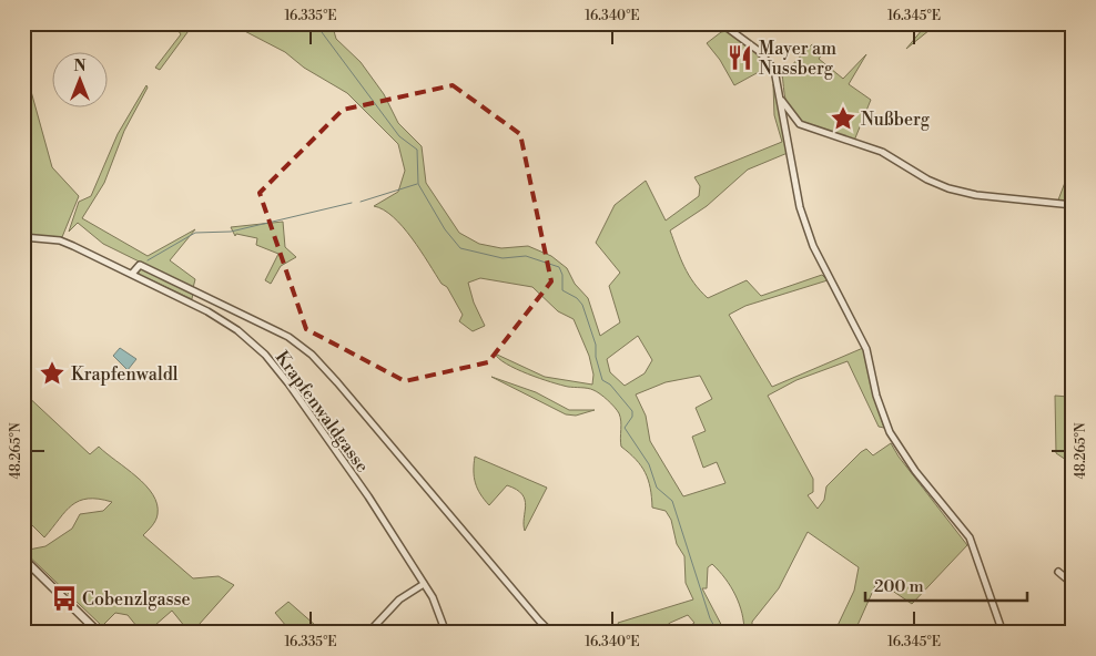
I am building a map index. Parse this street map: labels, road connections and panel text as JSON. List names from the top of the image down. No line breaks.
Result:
{"streets":{"street":["Krapfenwaldgasse"]},"places":{"restaurant":["Mayer am Nussberg"],"place":["Nußberg","Krapfenwaldl"],"bus stop":["Cobenzlgasse"]},"scale_bar":"200 m","north":"top","coordinates":["16.335°E","16.340°E","16.345°E","48.265°N"]}
